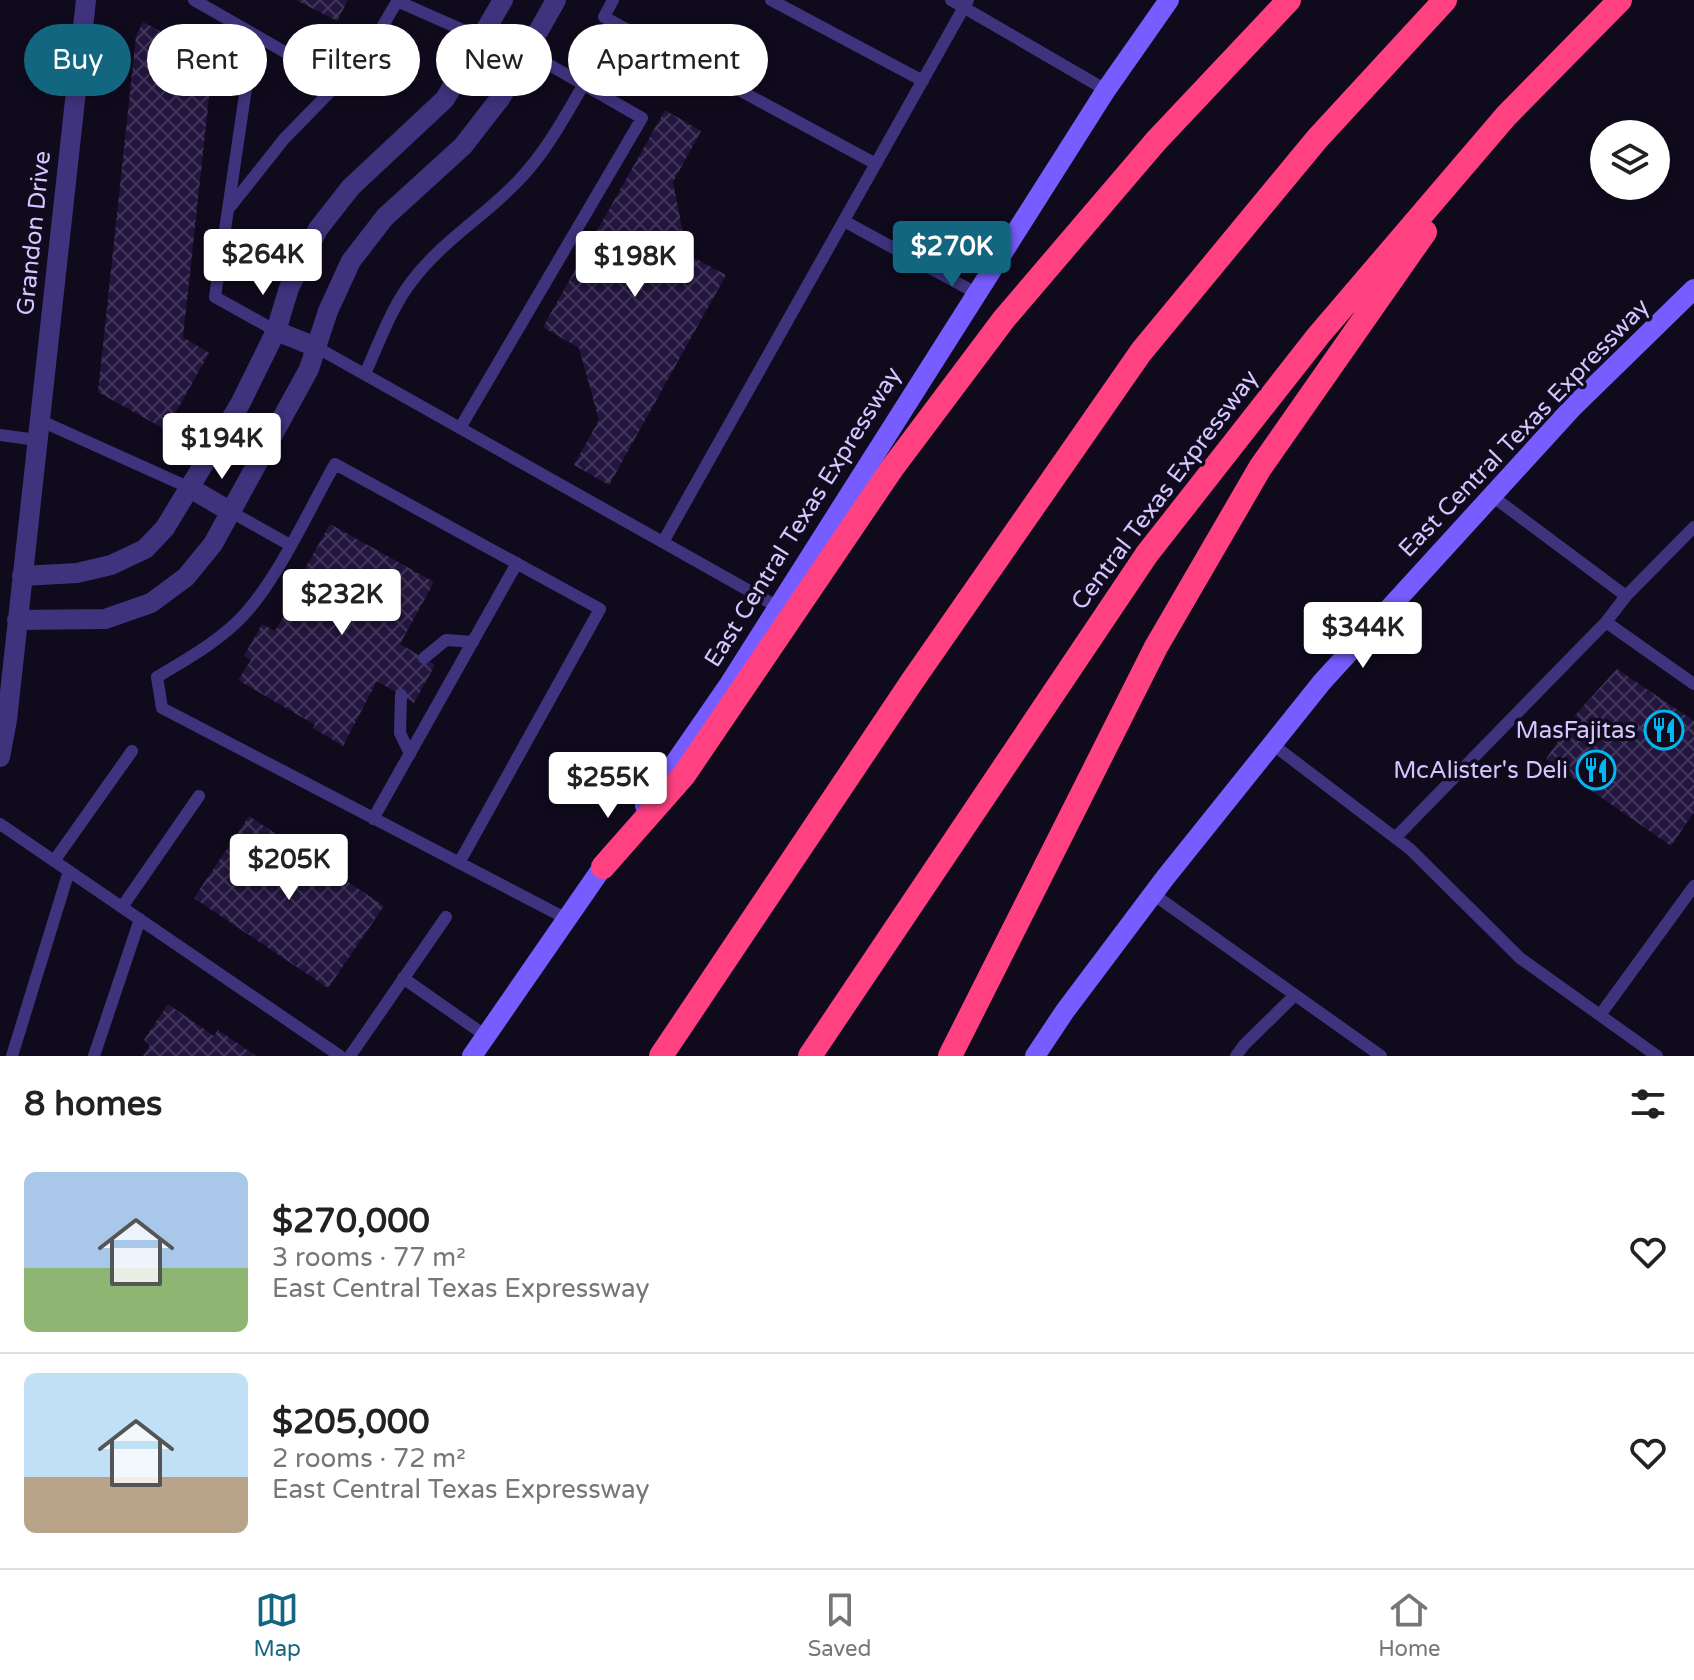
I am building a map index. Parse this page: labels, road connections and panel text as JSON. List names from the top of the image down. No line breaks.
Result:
{"streets":{"highway":["Central Texas Expressway"],"main road":["East Central Texas Expressway"],"street":["Grandon Drive"]},"places":{"restaurant":["MasFajitas","McAlister's Deli"]},"page":{"chip":["Buy","Rent","Filters","New","Apartment"],"price":["$270K","$264K","$198K","$194K","$232K","$344K","$255K","$205K"],"heading":"8 homes","list":[{"name":"$270,000","note":"3 rooms · 77 m² · East Central Texas Expressway"},{"name":"$205,000","note":"2 rooms · 72 m² · East Central Texas Expressway"}],"tabs":["Map","Saved","Home"]}}
